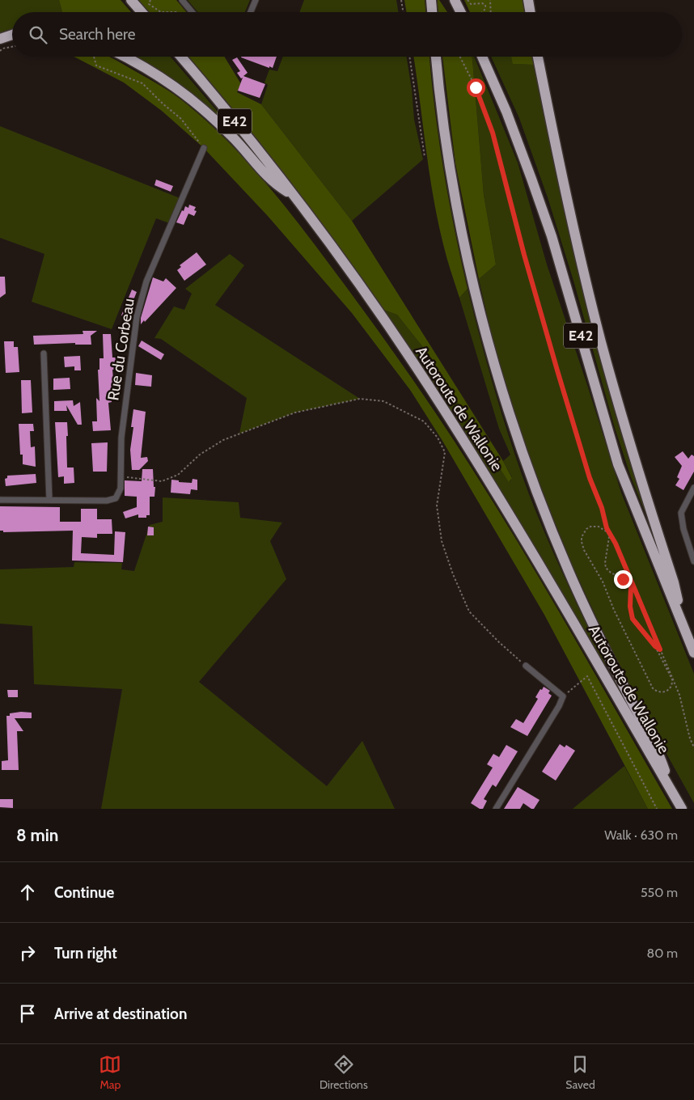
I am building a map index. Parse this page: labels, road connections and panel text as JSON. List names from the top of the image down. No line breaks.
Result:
{"streets":{"highway":["E42","Autoroute de Wallonie"],"street":["Rue du Corbeau"]},"page":{"search":"Search here","heading":["8 min","Walk · 630 m"],"list":[["Continue","550 m"],["Turn right","80 m"],"Arrive at destination"],"nav":["Map","Directions","Saved"]}}
